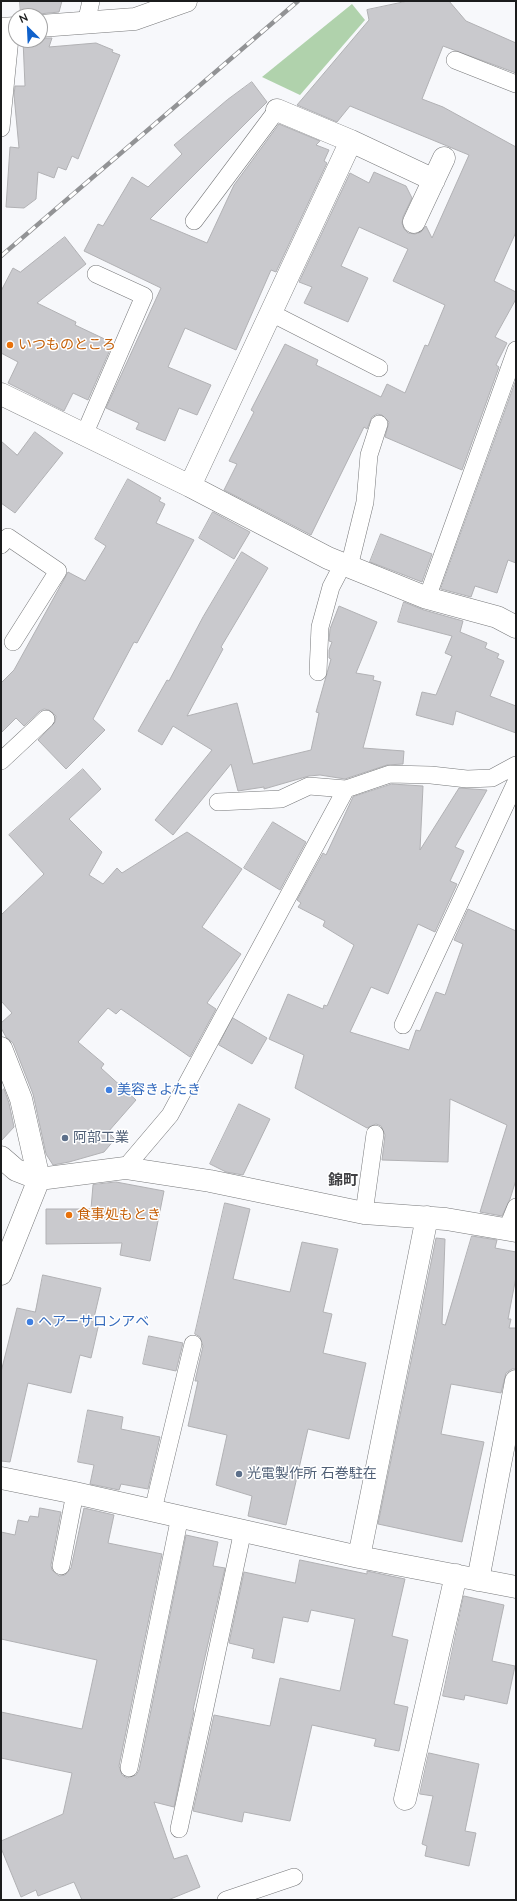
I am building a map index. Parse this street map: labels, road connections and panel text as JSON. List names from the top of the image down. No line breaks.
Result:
{"districts":["錦町"],"places":["いつものところ","美容きよたき","阿部工業","食事処もとき","ヘアーサロンアベ","光電製作所 石巻駐在"],"north":"top left"}
